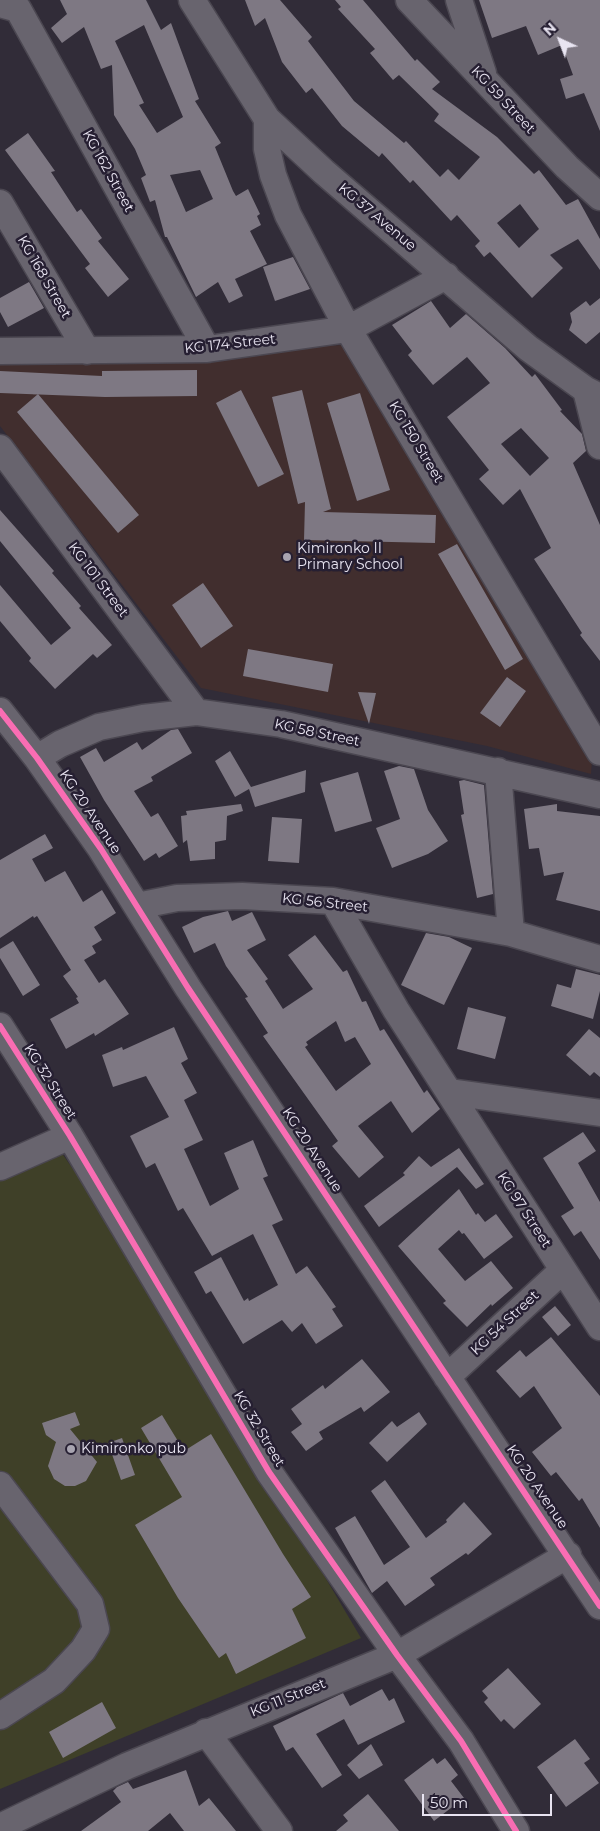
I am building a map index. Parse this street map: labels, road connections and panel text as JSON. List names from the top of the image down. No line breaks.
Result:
{"streets":{"street":["KG 59 Street","KG 162 Street","KG 37 Avenue","KG 168 Street","KG 174 Street","KG 150 Street","KG 101 Street","KG 58 Street","KG 20 Avenue","KG 56 Street","KG 32 Street","KG 97 Street","KG 54 Street","KG 11 Street"]},"crossings":[["KG 162 Street","KG 174 Street"],["KG 37 Avenue","KG 174 Street"],["KG 37 Avenue","KG 150 Street"],["KG 168 Street","KG 174 Street"],["KG 174 Street","KG 150 Street"],["KG 101 Street","KG 58 Street"],["KG 58 Street","KG 20 Avenue"],["KG 20 Avenue","KG 56 Street"],["KG 20 Avenue","KG 54 Street"],["KG 20 Avenue","KG 11 Street"],["KG 56 Street","KG 97 Street"],["KG 32 Street","KG 11 Street"],["KG 97 Street","KG 54 Street"]],"places":["Kimironko II Primary School","Kimironko pub"],"scale_bar":"50 m","north":"top left"}
